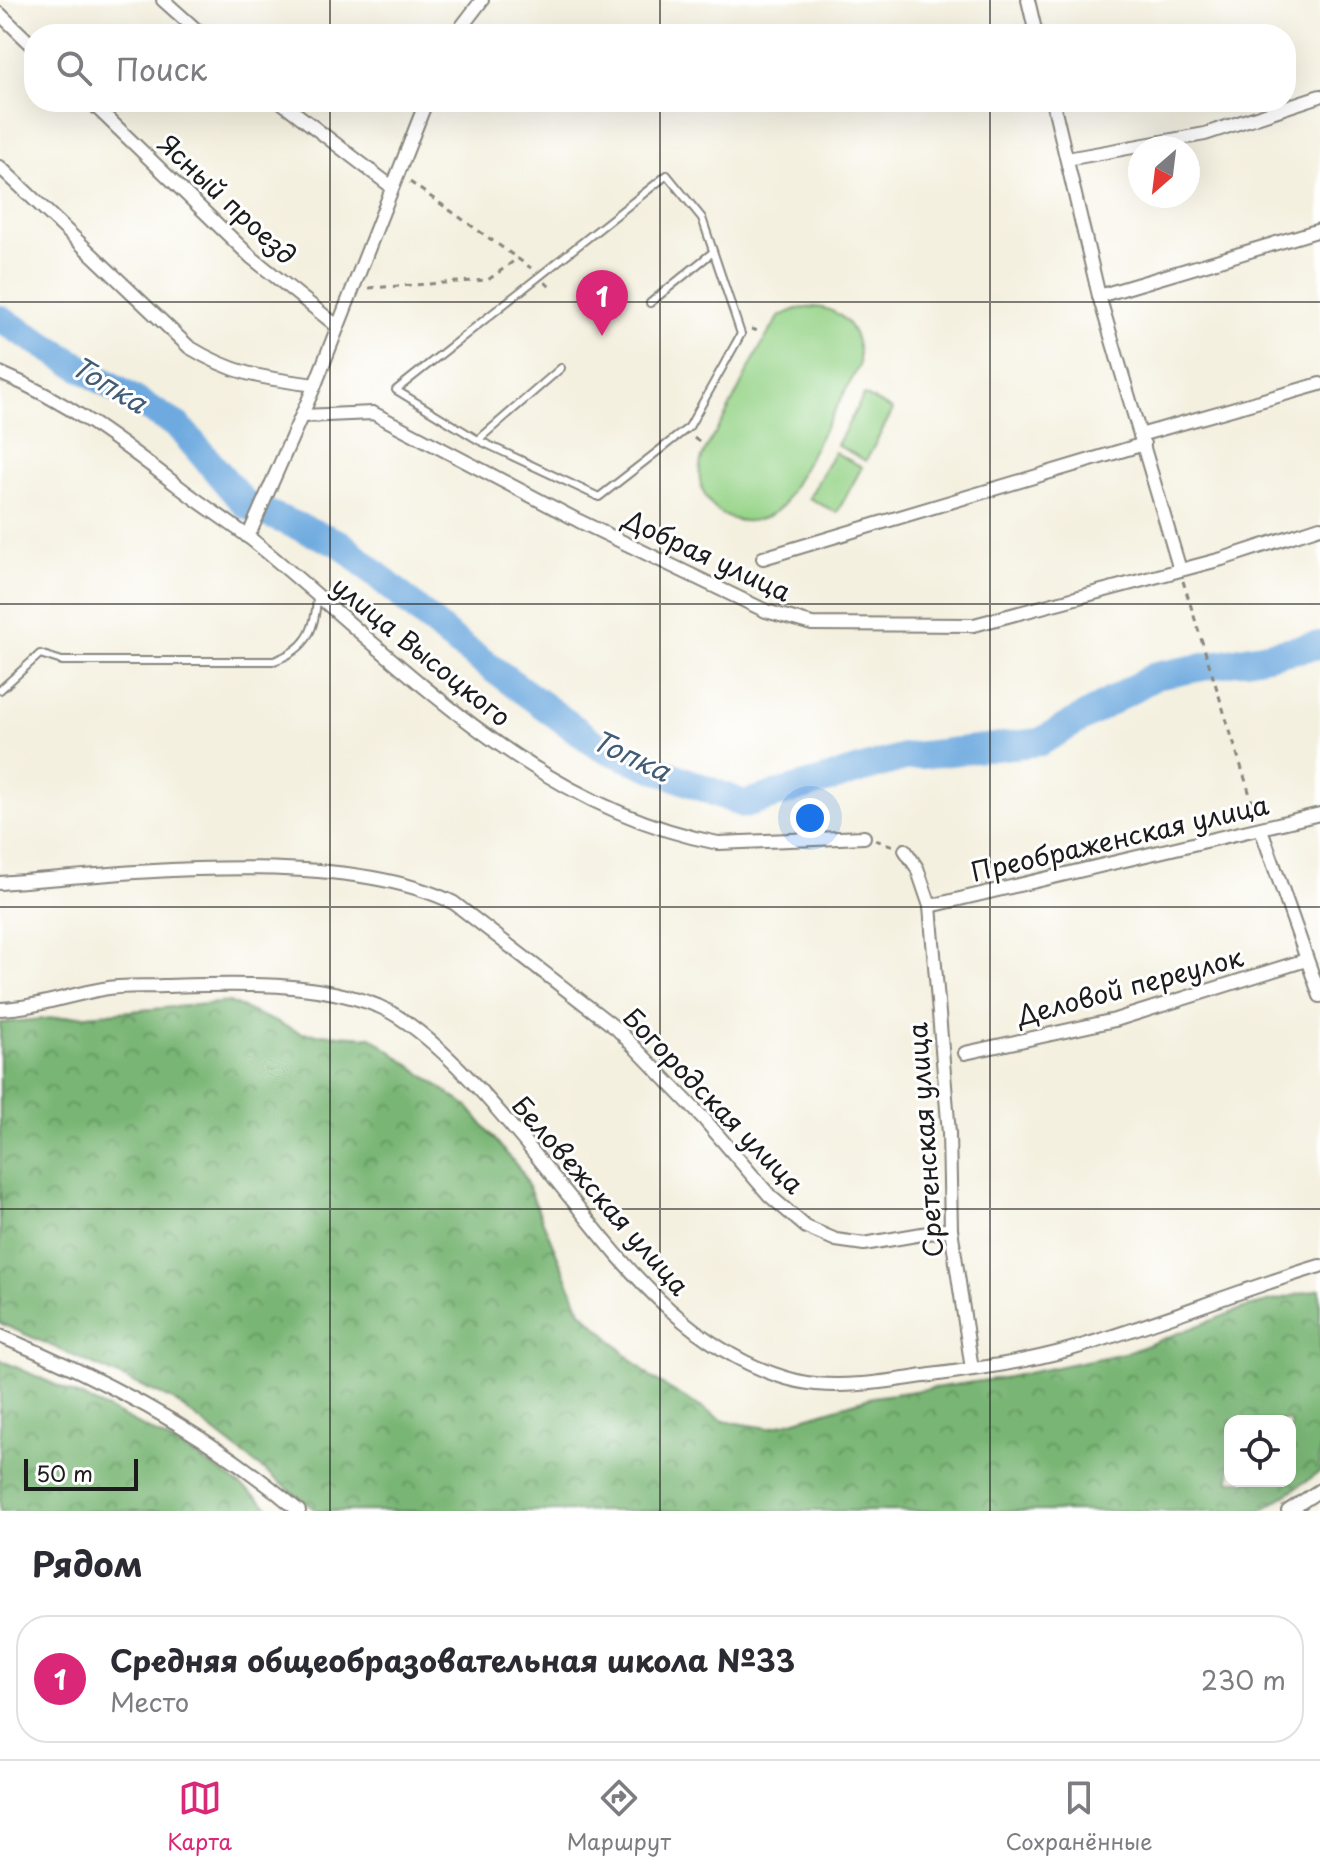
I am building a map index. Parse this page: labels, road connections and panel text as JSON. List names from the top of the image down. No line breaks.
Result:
{"streets":{"street":["Ясный проезд","Добрая улица","улица Высоцкого","Преображенская улица","Деловой переулок","Богородская улица","Сретенская улица","Беловежская улица"]},"crossings":[["Преображенская улица","Сретенская улица"],["Богородская улица","Сретенская улица"],["Сретенская улица","Беловежская улица"]],"water":["Топка"],"scale_bar":"50 m","north":"bottom left","page":{"search":"Поиск","pins":"1","scale":"50 m","heading":"Рядом","list":[{"mark":"1","name":"Средняя общеобразовательная школа №33","note":"Место","value":"230 m"}],"nav":["Карта","Маршрут","Сохранённые"]}}
